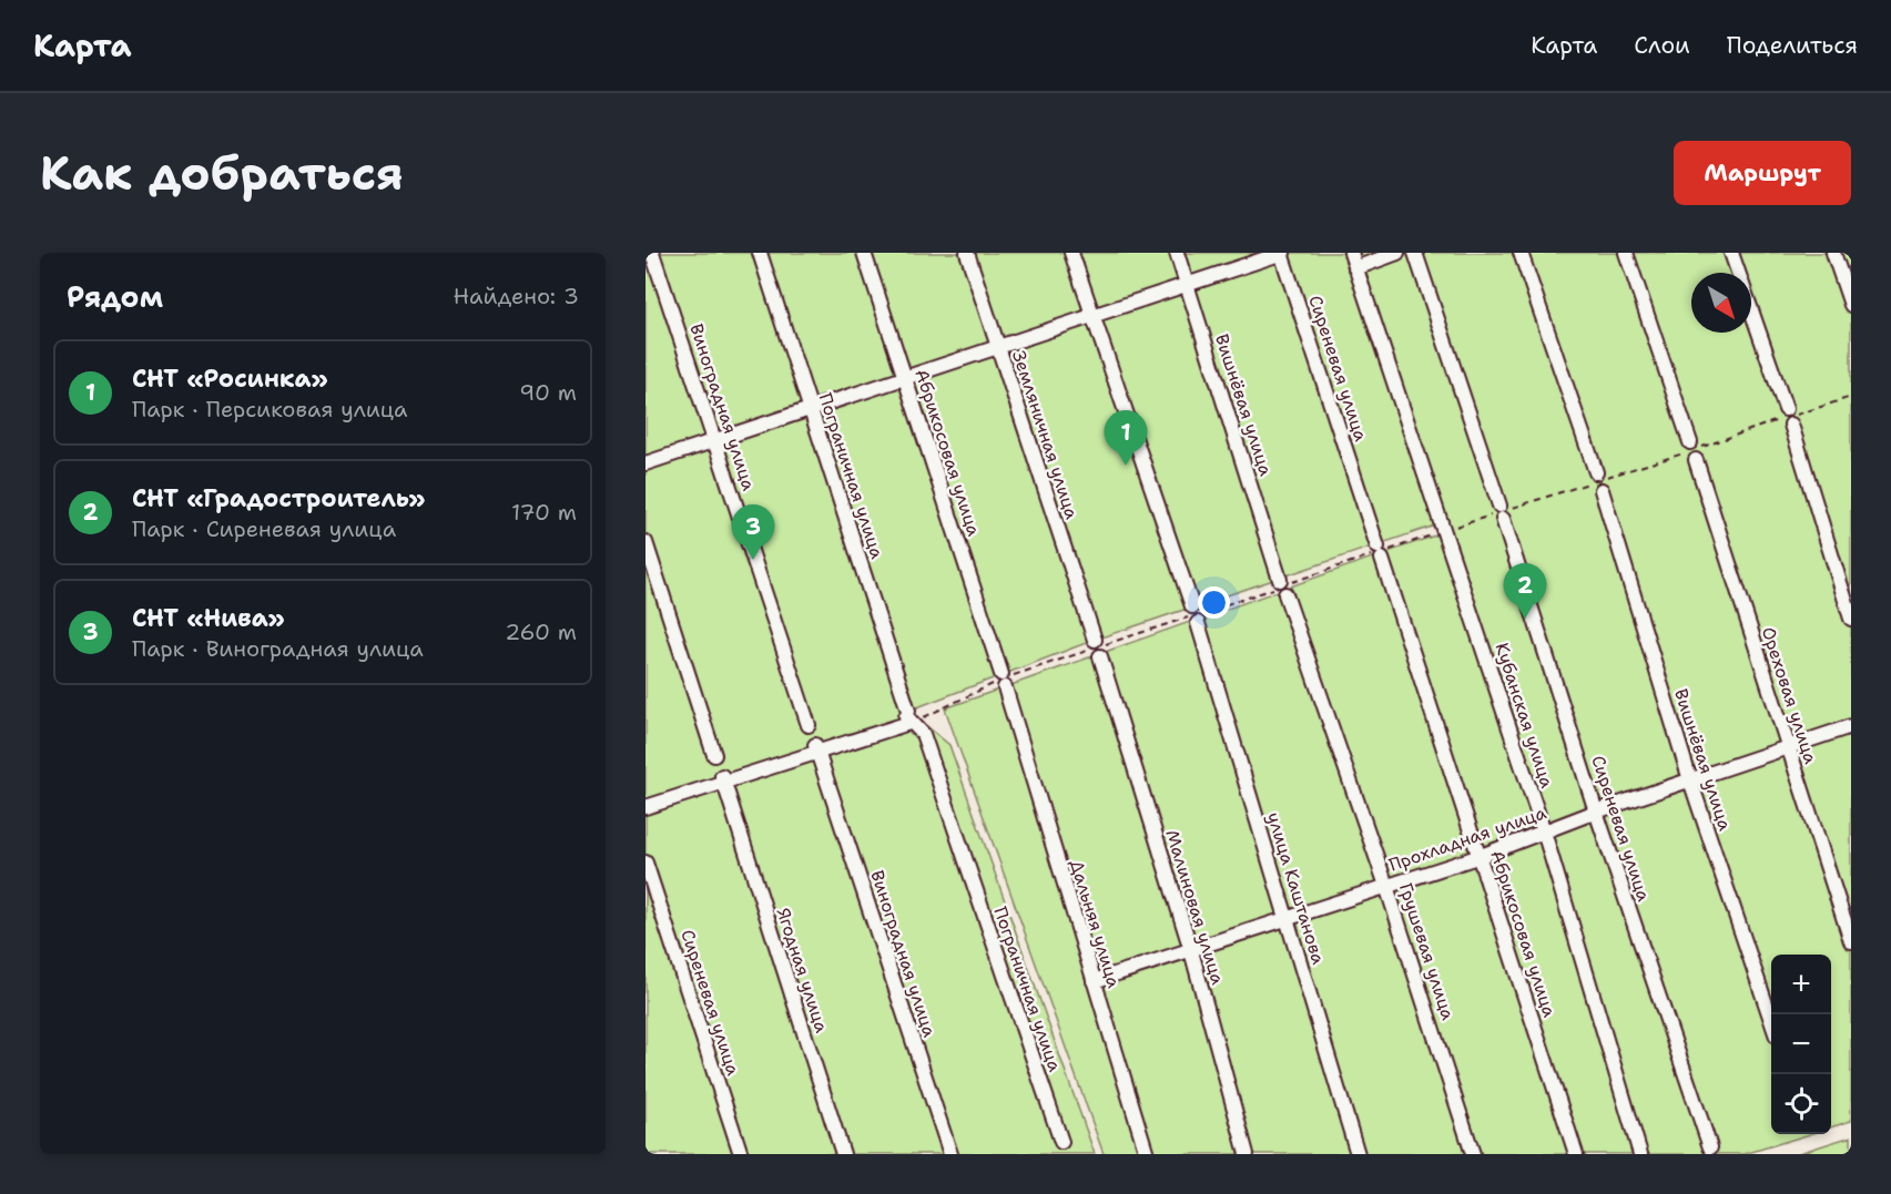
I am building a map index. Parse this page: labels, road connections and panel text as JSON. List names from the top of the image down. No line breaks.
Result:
{"streets":{"street":["Сиреневая улица","Вишнёвая улица","Виноградная улица","Земляничная улица","Абрикосовая улица","Пограничная улица","Ореховая улица","Кубанская улица","Прохладная улица","улица Каштанова","Малиновая улица","Дальняя улица","Грушевая улица","Ягодная улица"]},"crossings":[["Сиреневая улица","Абрикосовая улица"],["Сиреневая улица","Прохладная улица"],["Вишнёвая улица","Прохладная улица"],["Абрикосовая улица","Прохладная улица"],["Абрикосовая улица","Дальняя улица"],["Ореховая улица","Прохладная улица"],["Кубанская улица","Прохладная улица"],["Прохладная улица","улица Каштанова"],["Прохладная улица","Малиновая улица"],["Прохладная улица","Дальняя улица"],["Прохладная улица","Грушевая улица"]],"north":"bottom right","page":{"header":"Карта","nav":["Карта","Слои","Поделиться"],"buttons":"Маршрут","title":"Как добраться","heading":["Рядом","Найдено: 3"],"list":[{"mark":"1","name":"СНТ «Росинка»","note":"Парк · Персиковая улица","value":"90 m"},{"mark":"2","name":"СНТ «Градостроитель»","note":"Парк · Сиреневая улица","value":"170 m"},{"mark":"3","name":"СНТ «Нива»","note":"Парк · Виноградная улица","value":"260 m"}],"pins":["1","3","2"],"map_buttons":["+","−"]}}
